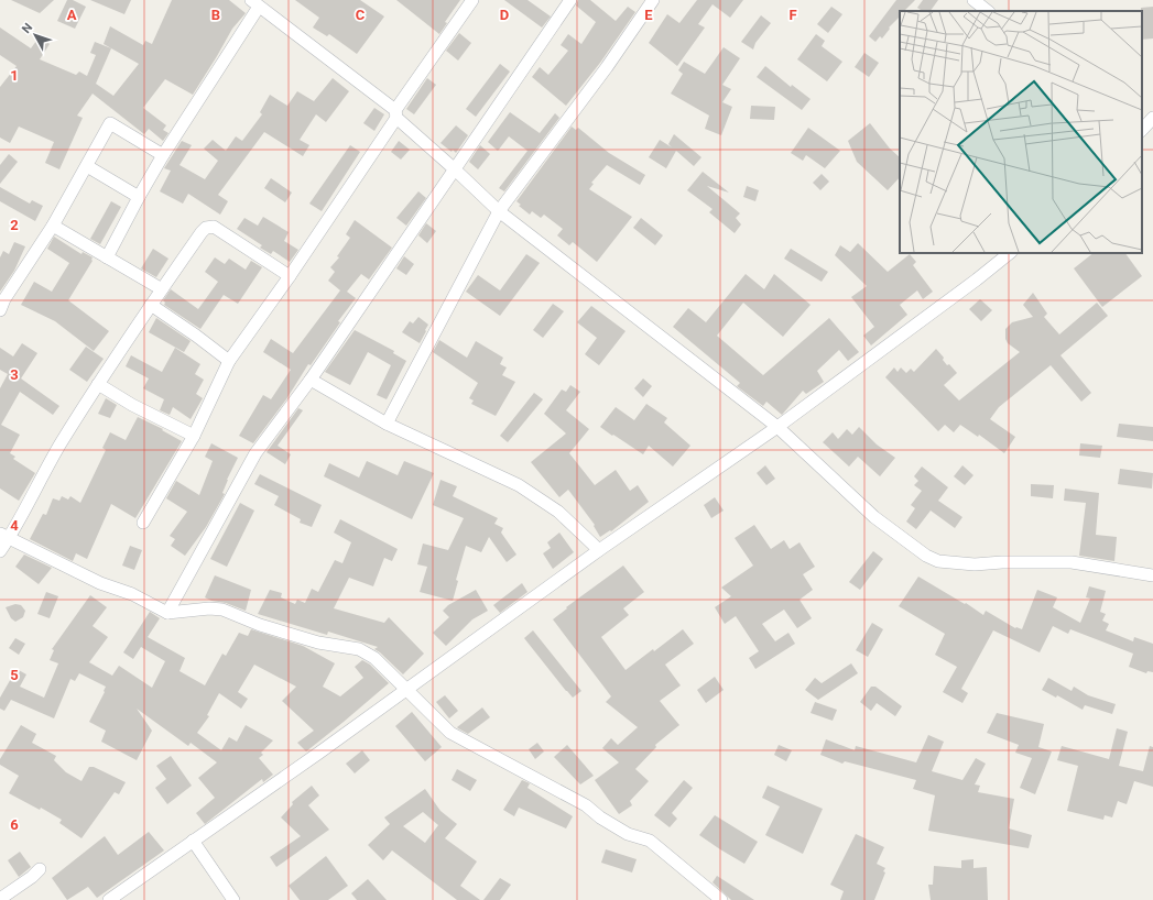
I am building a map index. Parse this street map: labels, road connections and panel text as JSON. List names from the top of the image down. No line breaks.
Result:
{"north":"top left","grid":{"columns":["A","B","C","D","E","F"],"rows":["1","2","3","4","5","6"]}}
